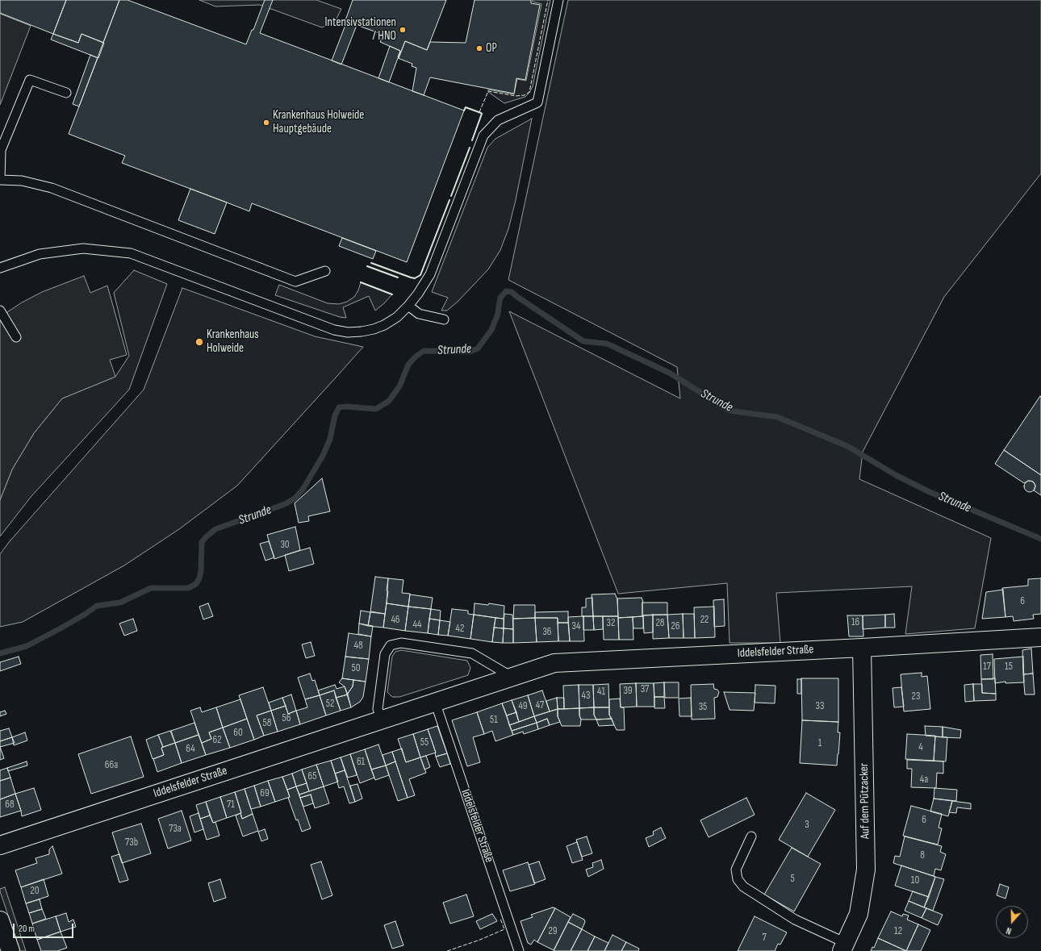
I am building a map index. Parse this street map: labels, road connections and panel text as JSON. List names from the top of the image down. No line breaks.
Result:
{"streets":{"street":["Iddelsfelder Straße","Auf dem Pützacker"]},"crossings":[["Iddelsfelder Straße","Auf dem Pützacker"]],"water":["Strunde"],"places":["Intensivstationen / HNO","OP","Krankenhaus Holweide Hauptgebäude","Krankenhaus Holweide"],"house_numbers":["30","6","46","22","16","32","28","44","34","26","42","36","48","17","15","50","37","39","41","43","23","52","47","49","33","35","56","51","58","60","62","55","1","4","64","61","66a","65","4a","69","68","71","6","3","73a","73b","8","5","10","20","29","12","7"],"scale_bar":"20 m","north":"bottom"}
